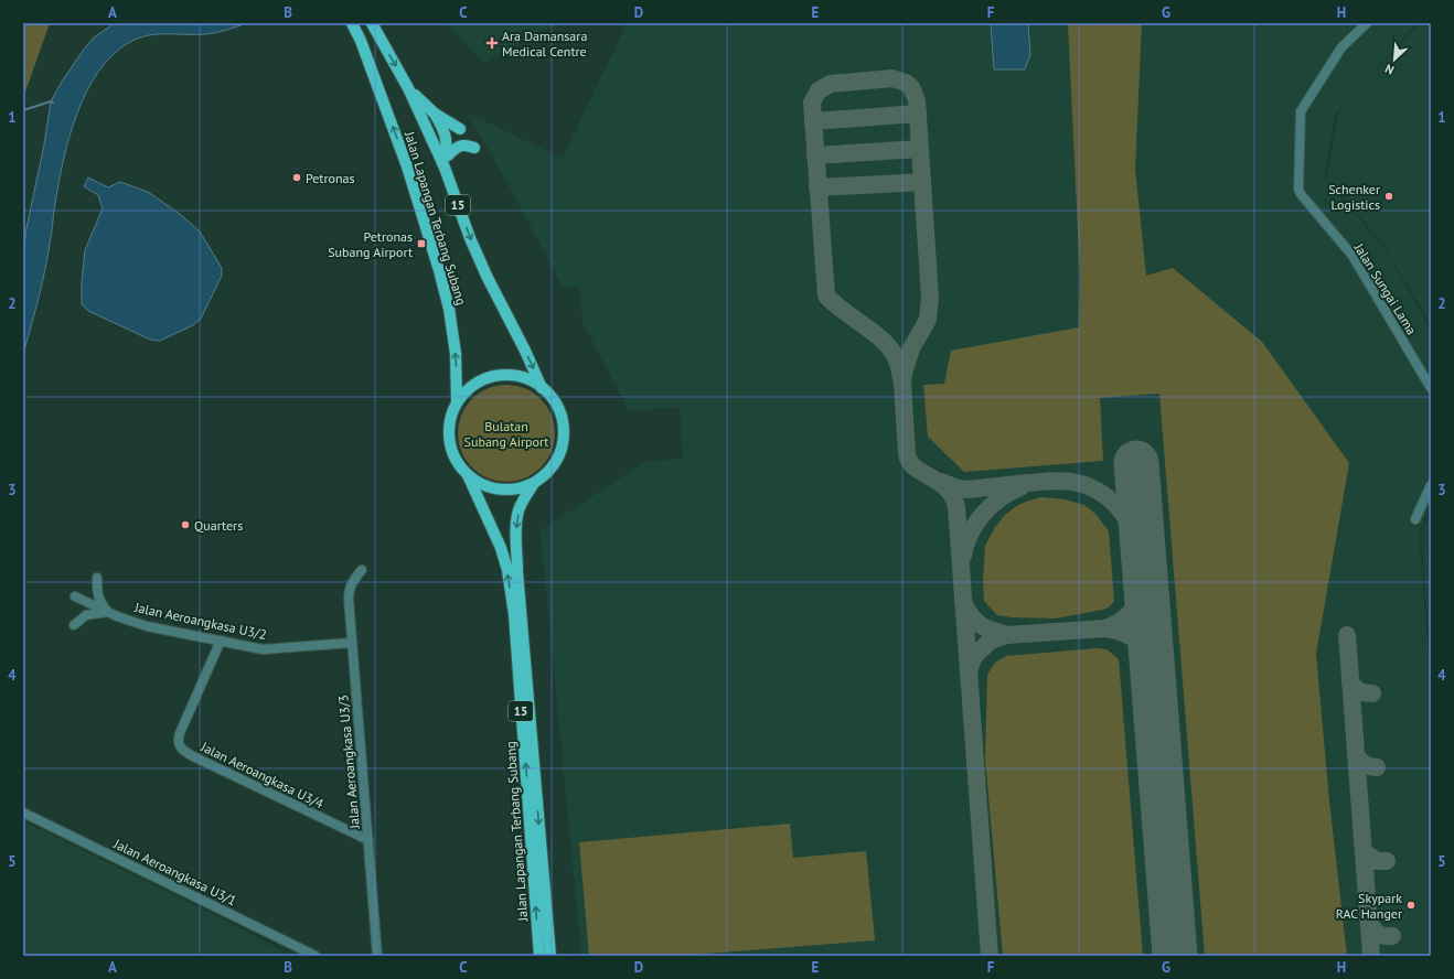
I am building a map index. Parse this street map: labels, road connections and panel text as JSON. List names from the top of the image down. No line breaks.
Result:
{"streets":{"main road":["15","Jalan Lapangan Terbang Subang"],"street":["Jalan Sungai Lama","Jalan Aeroangkasa U3/2","Jalan Aeroangkasa U3/3","Jalan Aeroangkasa U3/4","Jalan Aeroangkasa U3/1"]},"crossings":[["15","Jalan Lapangan Terbang Subang"],["Jalan Aeroangkasa U3/2","Jalan Aeroangkasa U3/3"],["Jalan Aeroangkasa U3/2","Jalan Aeroangkasa U3/4"],["Jalan Aeroangkasa U3/3","Jalan Aeroangkasa U3/4"]],"parks":["Bulatan Subang Airport"],"places":{"health":["Ara Damansara Medical Centre"],"other":["Petronas","Schenker Logistics","Quarters","Skypark RAC Hanger"],"transit":["Petronas Subang Airport"]},"north":"bottom left","grid":{"columns":["A","B","C","D","E","F","G","H"],"rows":["1","2","3","4","5"]}}
